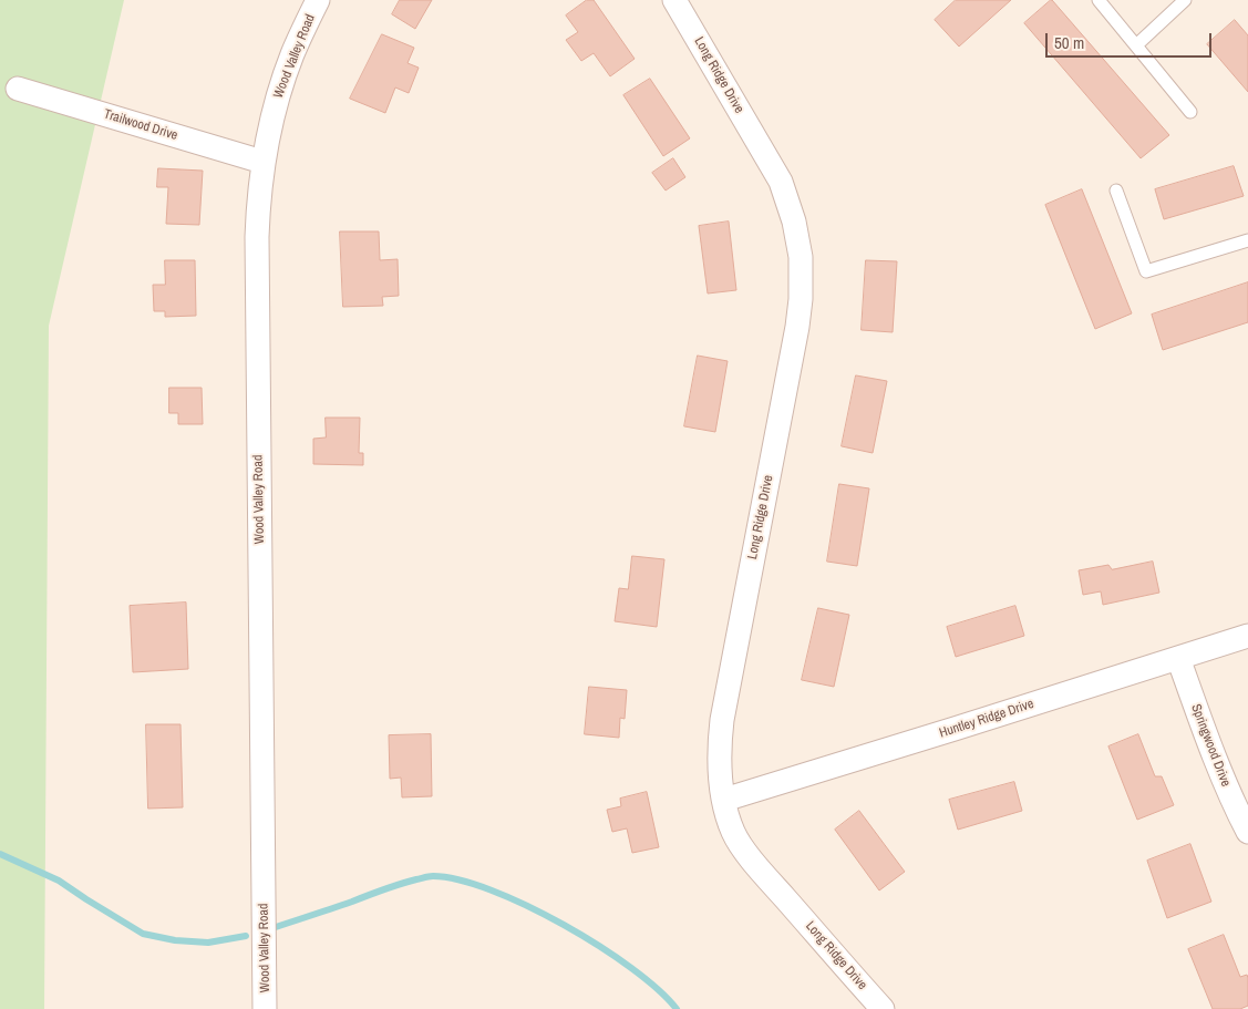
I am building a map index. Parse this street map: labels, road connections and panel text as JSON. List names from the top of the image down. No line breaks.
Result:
{"streets":{"street":["Wood Valley Road","Long Ridge Drive","Trailwood Drive","Huntley Ridge Drive","Springwood Drive"]},"crossings":[["Wood Valley Road","Trailwood Drive"],["Long Ridge Drive","Huntley Ridge Drive"],["Huntley Ridge Drive","Springwood Drive"]],"scale_bar":"50 m"}
